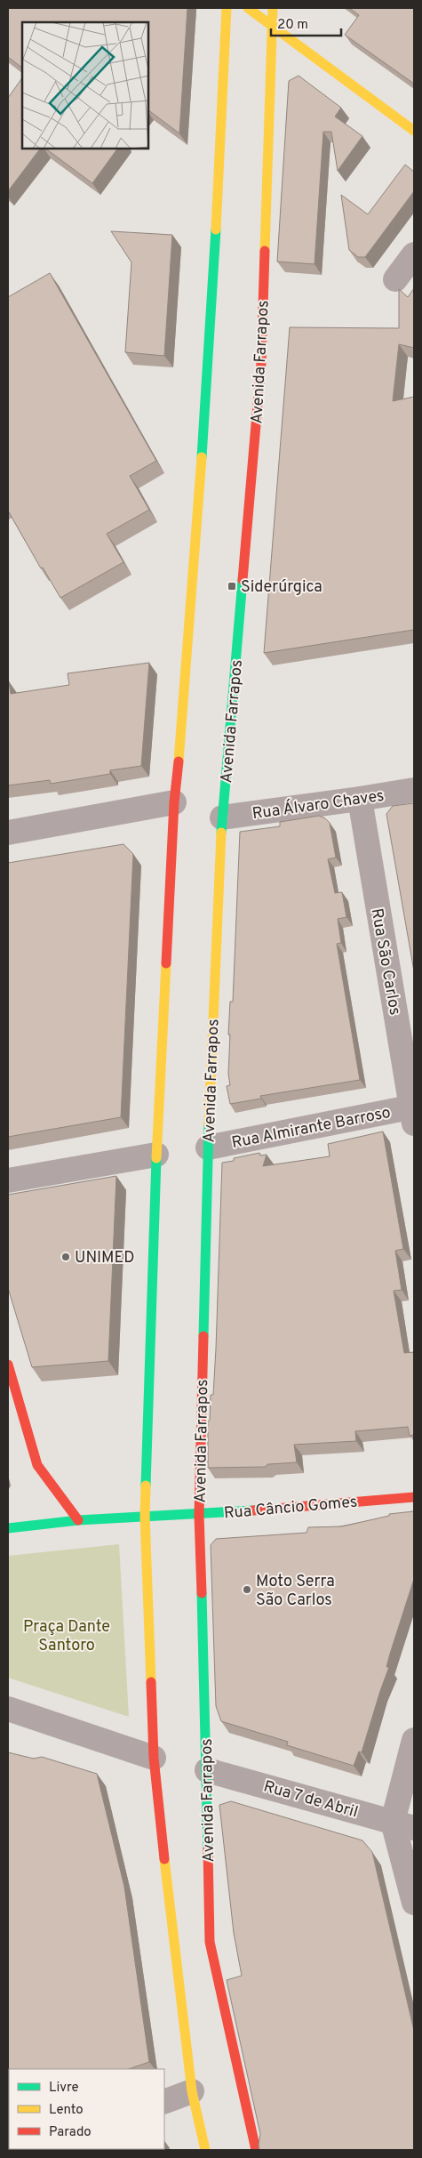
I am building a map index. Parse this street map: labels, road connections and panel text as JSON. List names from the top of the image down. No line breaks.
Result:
{"streets":{"main road":["Avenida Farrapos","Rua Câncio Gomes"],"street":["Rua Álvaro Chaves","Rua São Carlos","Rua Almirante Barroso","Rua 7 de Abril"]},"crossings":[["Avenida Farrapos","Rua Álvaro Chaves"],["Avenida Farrapos","Rua Almirante Barroso"],["Avenida Farrapos","Rua Câncio Gomes"],["Avenida Farrapos","Rua 7 de Abril"],["Rua Álvaro Chaves","Rua São Carlos"],["Rua São Carlos","Rua Almirante Barroso"]],"parks":["Praça Dante Santoro"],"places":{"transit":["Siderúrgica"],"other":["UNIMED","Moto Serra São Carlos"]},"legend":["Livre","Lento","Parado"],"scale_bar":"20 m"}
